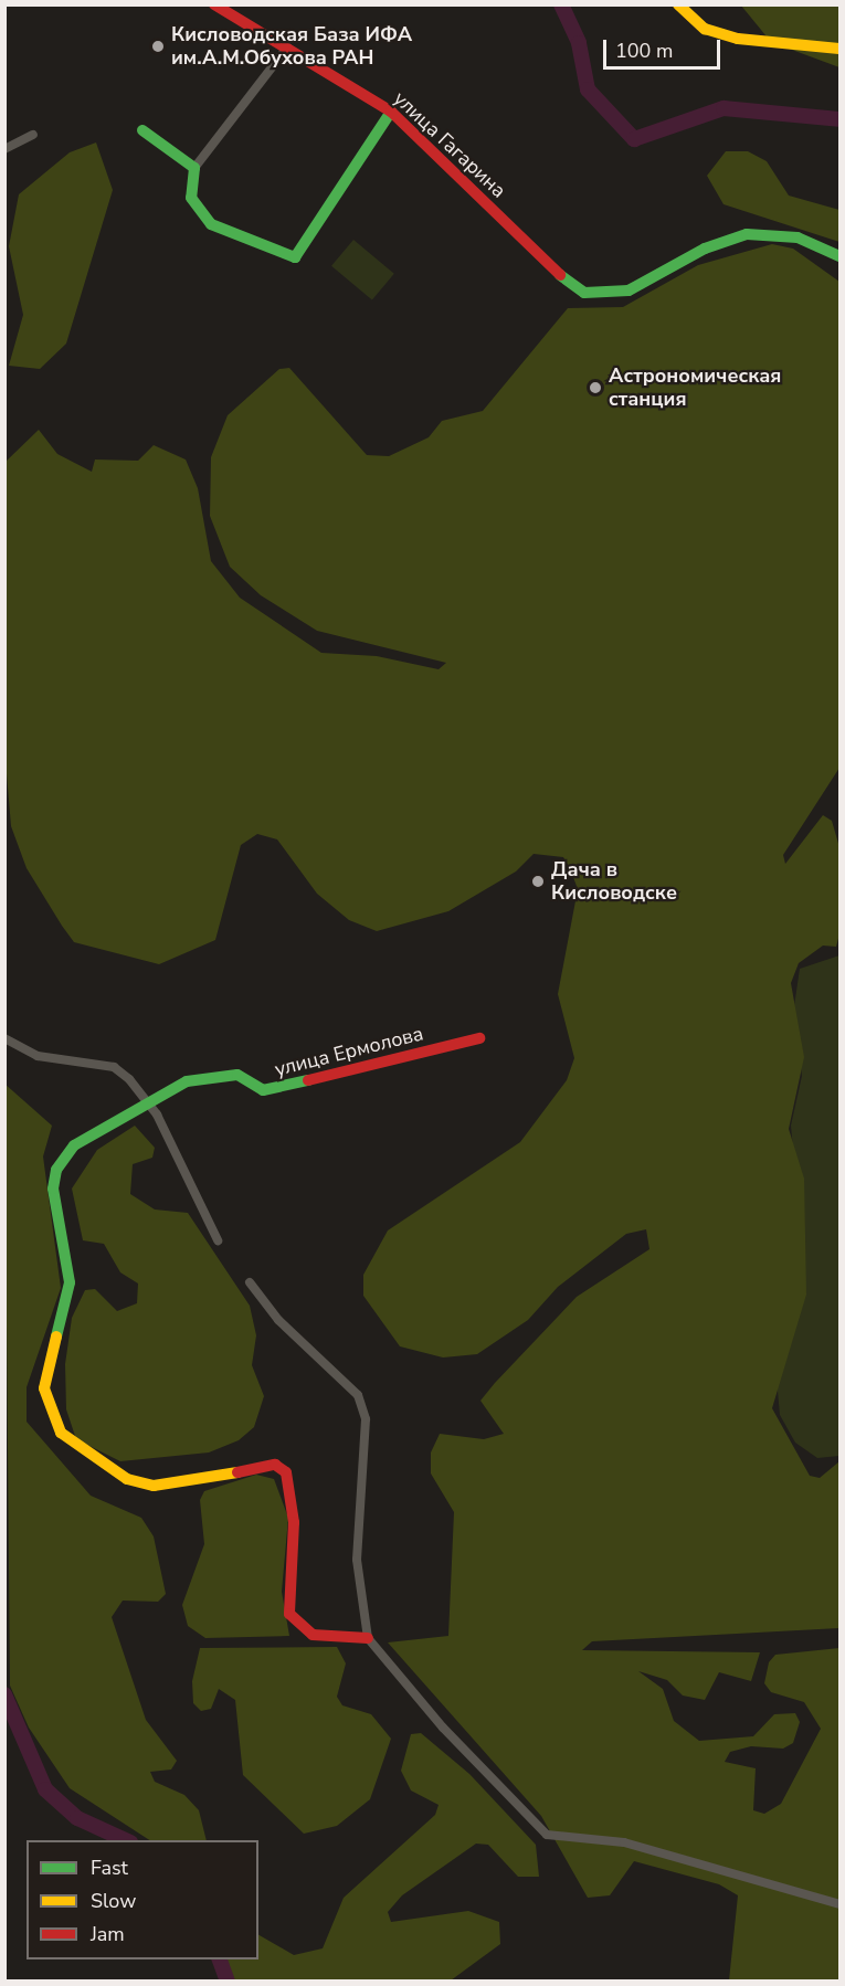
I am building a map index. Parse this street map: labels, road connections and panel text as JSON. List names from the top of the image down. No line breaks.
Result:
{"streets":{"street":["улица Гагарина","улица Ермолова"]},"places":["Кисловодская База ИФА им.А.М.Обухова РАН","Астрономическая станция","Дача в Кисловодске"],"legend":["Fast","Slow","Jam"],"scale_bar":"100 m"}
